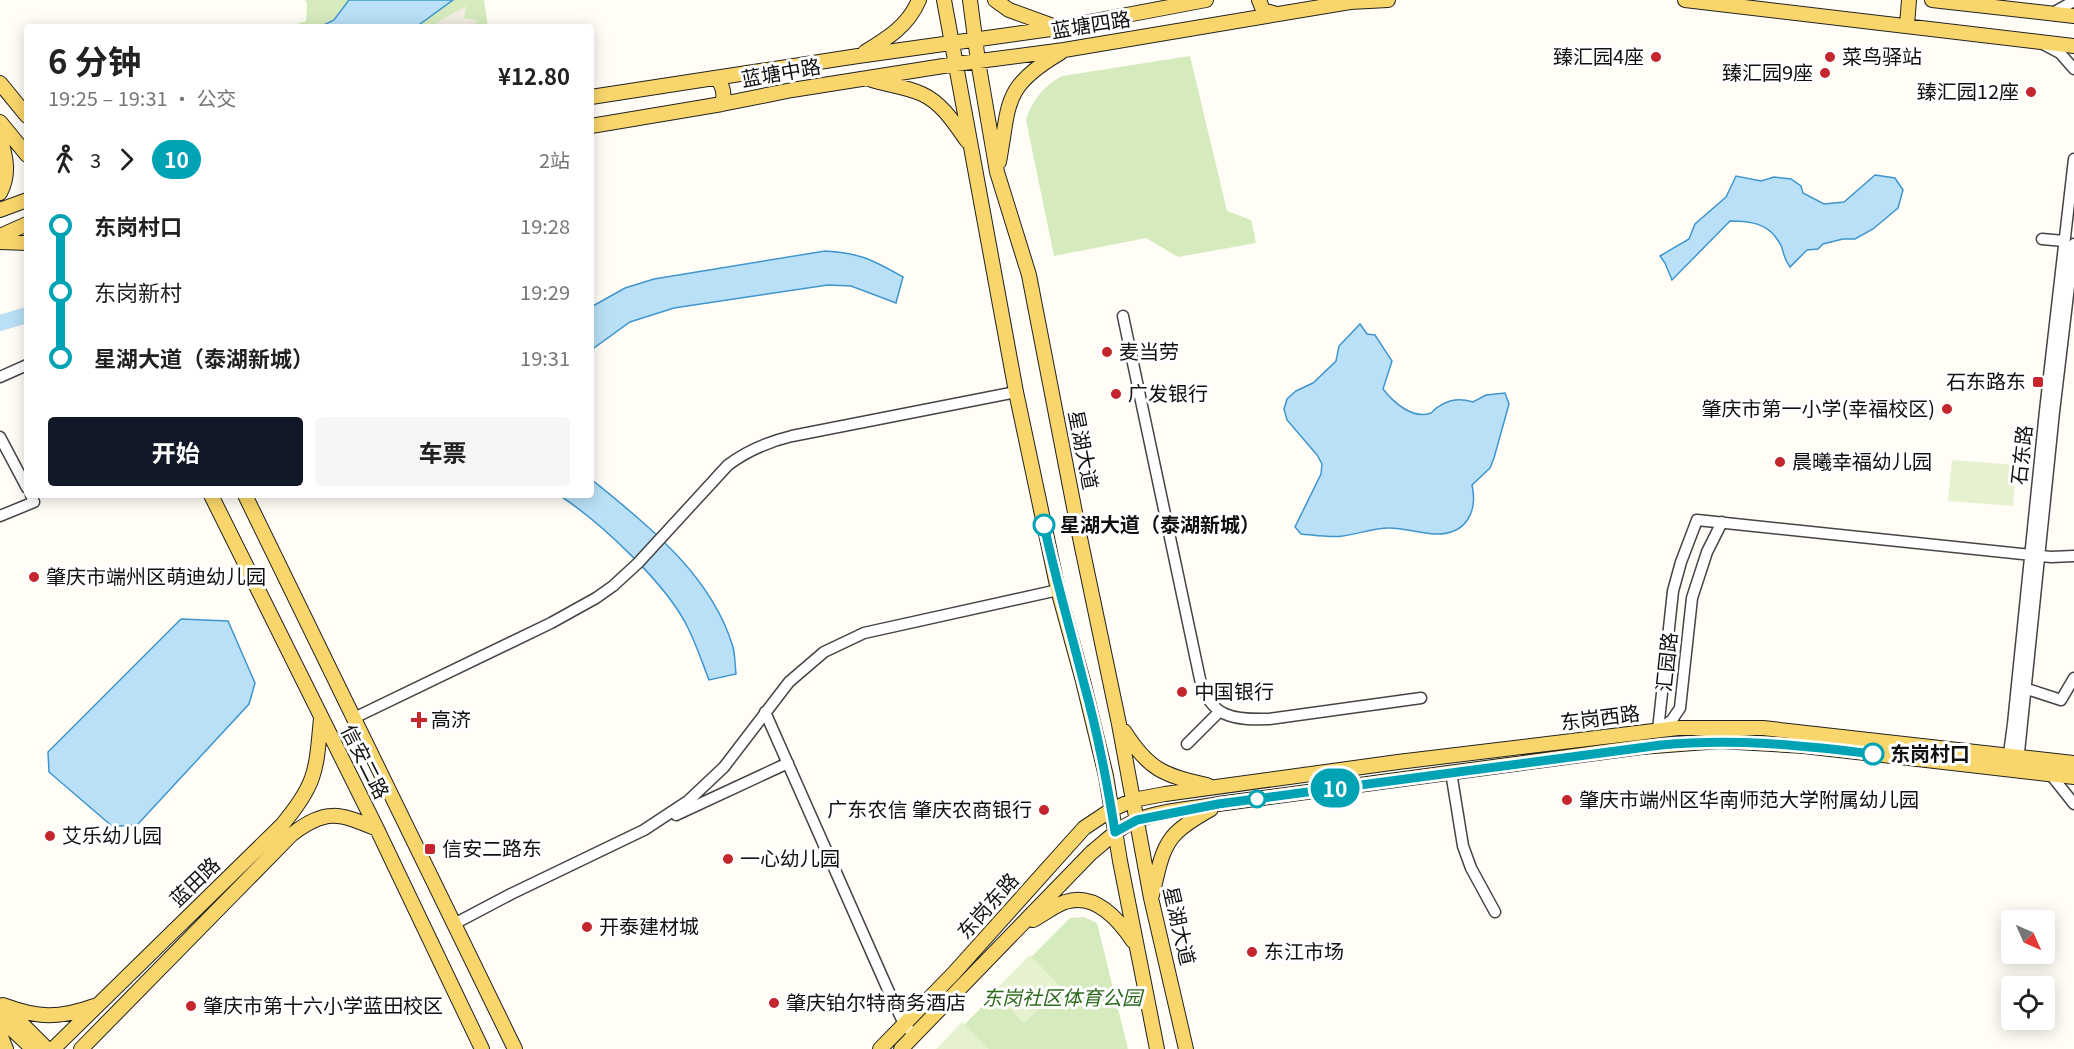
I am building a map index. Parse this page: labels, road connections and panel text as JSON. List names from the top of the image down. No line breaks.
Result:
{"streets":{"main road":["蓝塘四路","蓝塘中路","星湖大道","东岗西路","信安二路","蓝田路","东岗东路"],"street":["石东路","汇园路"]},"crossings":[["蓝塘四路","蓝塘中路"],["蓝塘四路","星湖大道"],["蓝塘中路","星湖大道"],["星湖大道","东岗西路"],["星湖大道","东岗东路"],["石东路","东岗西路"],["汇园路","东岗西路"],["东岗西路","东岗东路"],["信安二路","蓝田路"]],"parks":["东岗社区体育公园"],"places":{"other":["臻汇园4座","菜鸟驿站","臻汇园9座","臻汇园12座","麦当劳","广发银行","肇庆市第一小学(幸福校区)","晨曦幸福幼儿园","星湖大道（泰湖新城）","肇庆市端州区萌迪幼儿园","中国银行","东岗村口","肇庆市端州区华南师范大学附属幼儿园","广东农信 肇庆农商银行","艾乐幼儿园","一心幼儿园","开泰建材城","东江市场","肇庆铂尔特商务酒店","肇庆市第十六小学蓝田校区"],"transit":["石东路东","信安二路东"],"health":["高济"]},"lines":["bus line 10"],"north":"bottom right","page":{"on_map":"10","heading":["6 分钟","19:25 – 19:31 · 公交","¥12.80"],"legs":["3","10","2站"],"list":[{"name":"东岗村口","value":"19:28"},{"name":"东岗新村","value":"19:29"},{"name":"星湖大道（泰湖新城）","value":"19:31"}],"buttons":["开始","车票"]}}
